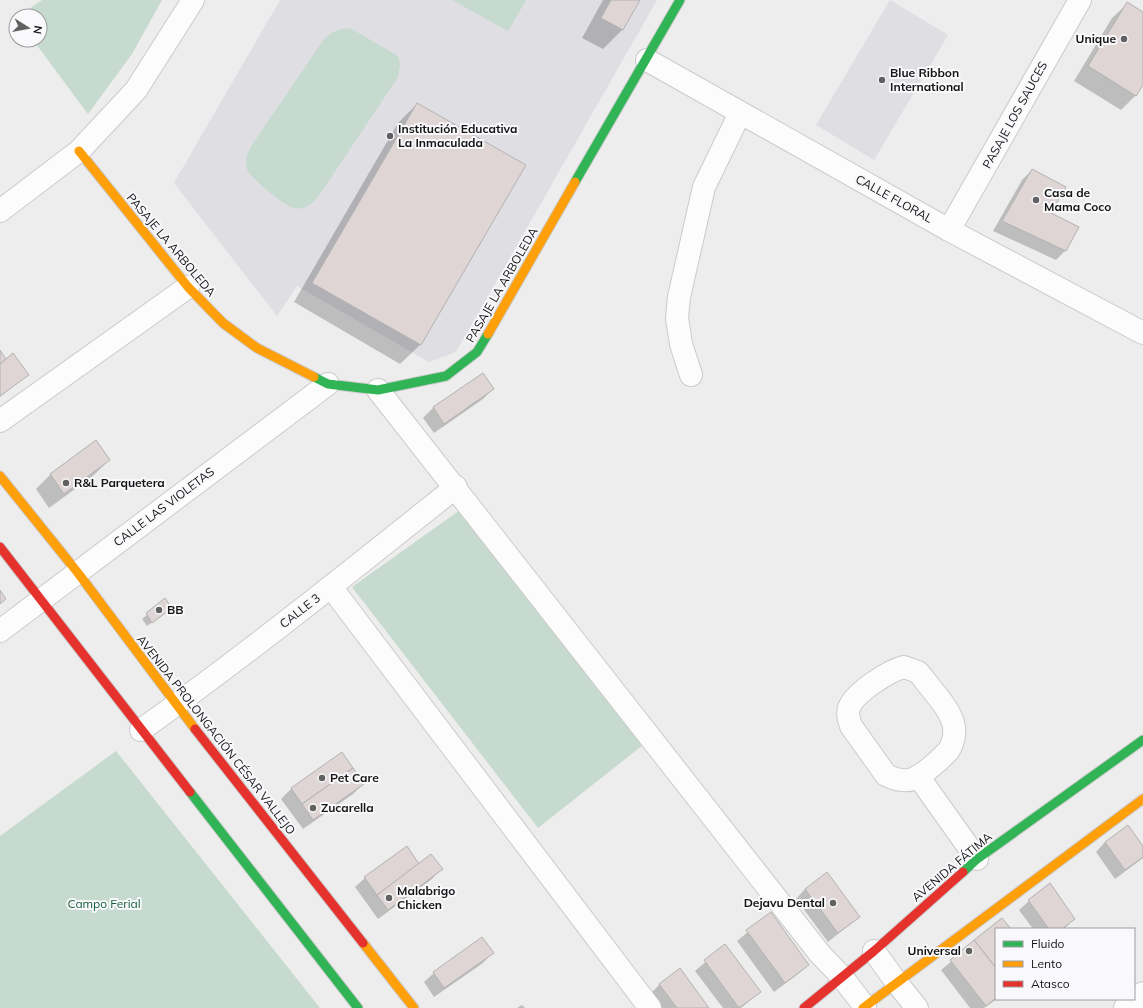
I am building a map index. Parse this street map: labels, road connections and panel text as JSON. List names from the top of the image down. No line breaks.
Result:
{"streets":{"main road":["PASAJE LA ARBOLEDA","AVENIDA PROLONGACIÓN CÉSAR VALLEJO","AVENIDA FÁTIMA"],"street":["PASAJE LOS SAUCES","CALLE FLORAL","CALLE LAS VIOLETAS","CALLE 3"]},"crossings":[["PASAJE LOS SAUCES","CALLE FLORAL"],["CALLE FLORAL","PASAJE LA ARBOLEDA"],["PASAJE LA ARBOLEDA","CALLE LAS VIOLETAS"],["CALLE LAS VIOLETAS","AVENIDA PROLONGACIÓN CÉSAR VALLEJO"],["CALLE 3","AVENIDA PROLONGACIÓN CÉSAR VALLEJO"]],"parks":["Campo Ferial"],"places":["Unique","Blue Ribbon International","Institución Educativa La Inmaculada","Casa de Mama Coco","R&L Parquetera","BB","Pet Care","Zucarella","Malabrigo Chicken","Dejavu Dental","Universal"],"legend":["Fluido","Lento","Atasco"],"north":"right"}
